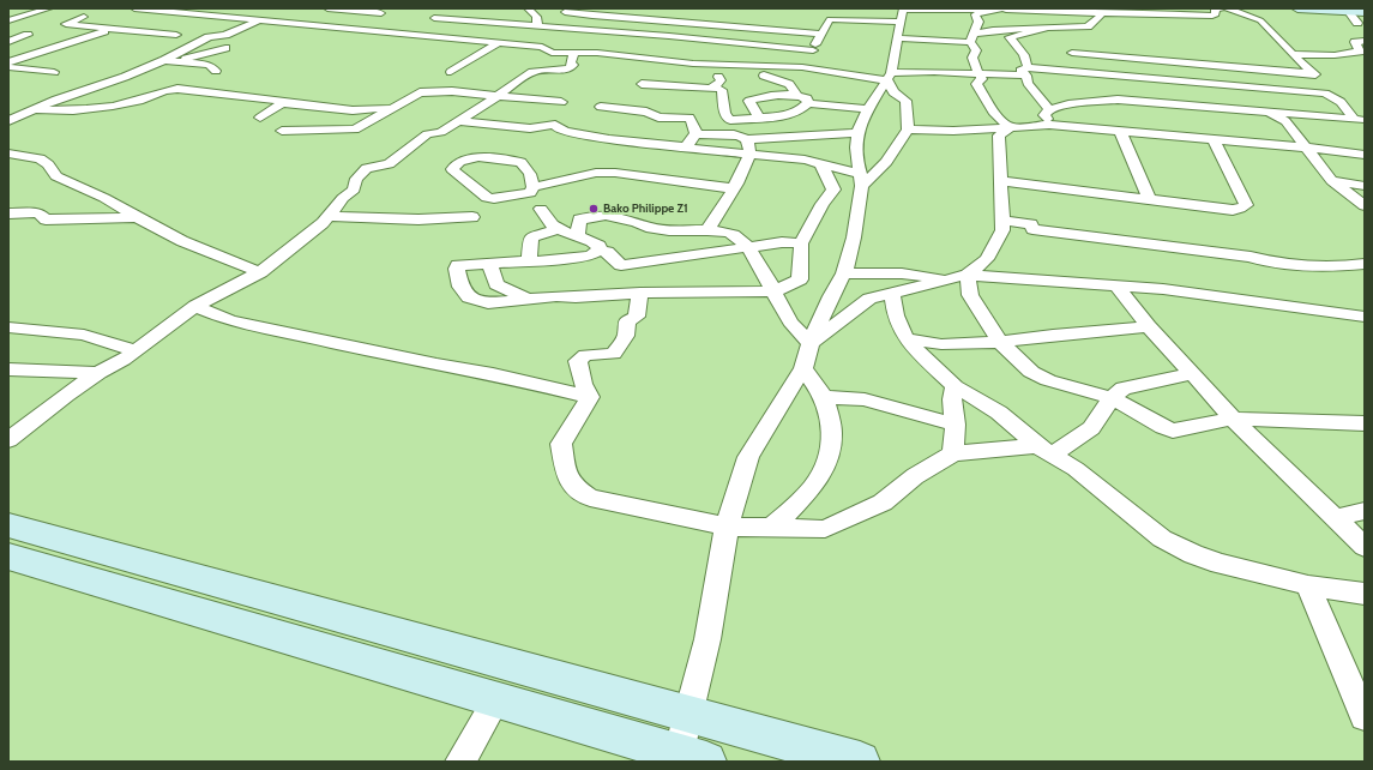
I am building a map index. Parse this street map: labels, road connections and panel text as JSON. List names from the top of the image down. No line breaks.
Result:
{"places":["Bako Philippe Z1"]}
